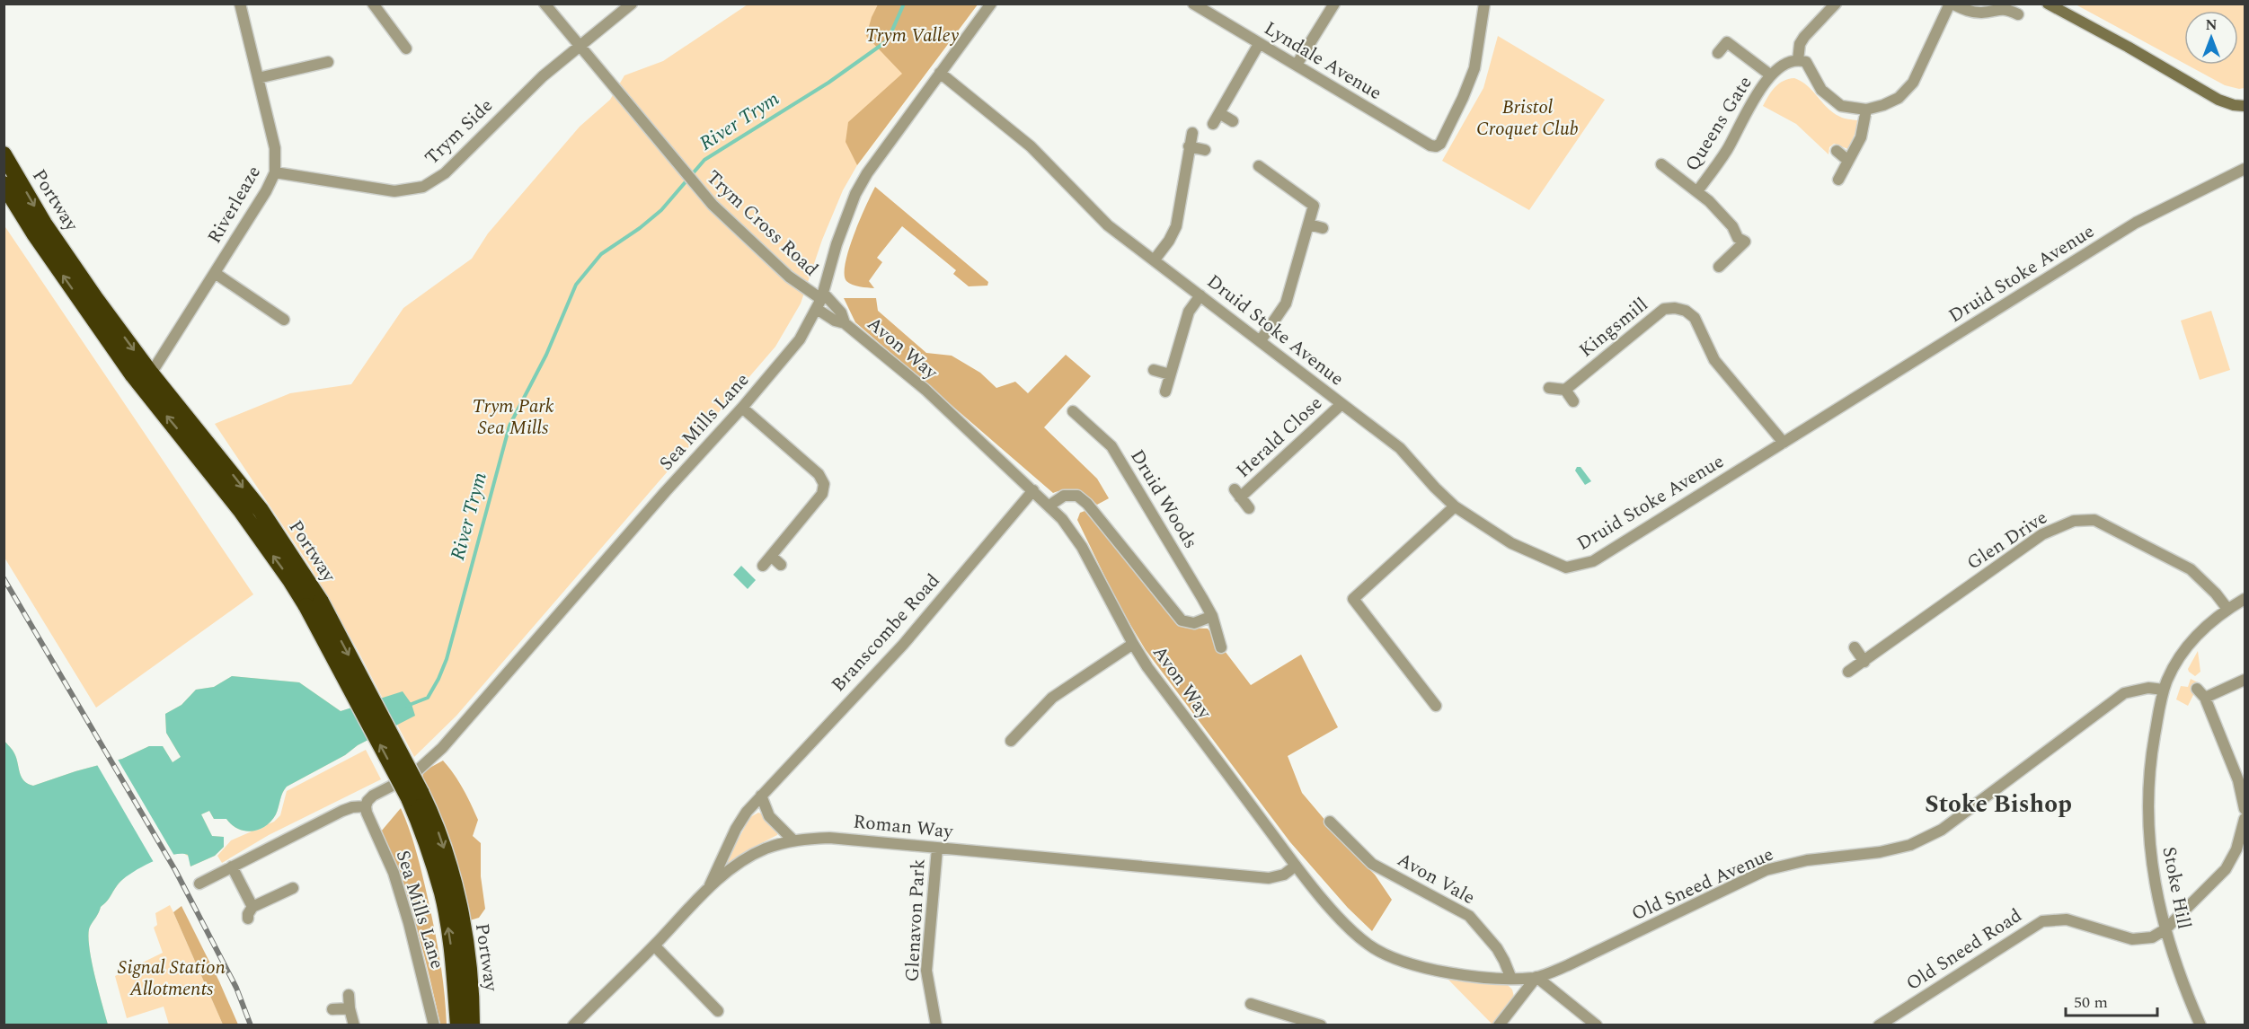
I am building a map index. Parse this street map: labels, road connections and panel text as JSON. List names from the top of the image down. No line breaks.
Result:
{"streets":{"highway":["Portway"],"street":["Lyndale Avenue","Queens Gate","Trym Side","Riverleaze","Trym Cross Road","Druid Stoke Avenue","Kingsmill","Avon Way","Sea Mills Lane","Herald Close","Druid Woods","Glen Drive","Branscombe Road","Roman Way","Avon Vale","Old Sneed Avenue","Stoke Hill","Glenavon Park","Old Sneed Road"]},"crossings":[["Trym Side","Riverleaze"],["Trym Side","Trym Cross Road"],["Portway","Riverleaze"],["Trym Cross Road","Avon Way"],["Trym Cross Road","Sea Mills Lane"],["Druid Stoke Avenue","Kingsmill"],["Druid Stoke Avenue","Sea Mills Lane"],["Druid Stoke Avenue","Herald Close"],["Avon Way","Sea Mills Lane"],["Avon Way","Branscombe Road"],["Avon Way","Roman Way"],["Avon Way","Avon Vale"],["Avon Way","Old Sneed Avenue"],["Glen Drive","Stoke Hill"],["Branscombe Road","Roman Way"],["Roman Way","Glenavon Park"],["Old Sneed Avenue","Stoke Hill"],["Stoke Hill","Old Sneed Road"]],"districts":["Stoke Bishop"],"water":["River Trym"],"parks":["Trym Valley","Bristol Croquet Club","Trym Park Sea Mills","Signal Station Allotments"],"scale_bar":"50 m","north":"top"}
